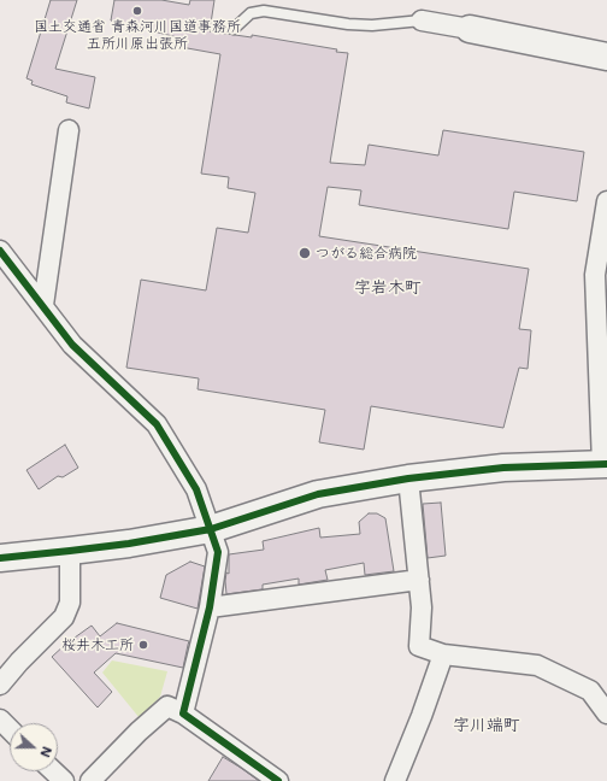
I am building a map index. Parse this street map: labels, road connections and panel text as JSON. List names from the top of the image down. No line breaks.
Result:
{"districts":["字岩木町","字川端町"],"places":["国土交通省 青森河川国道事務所 五所川原出張所","つがる総合病院","桜井木工所"],"north":"right"}
